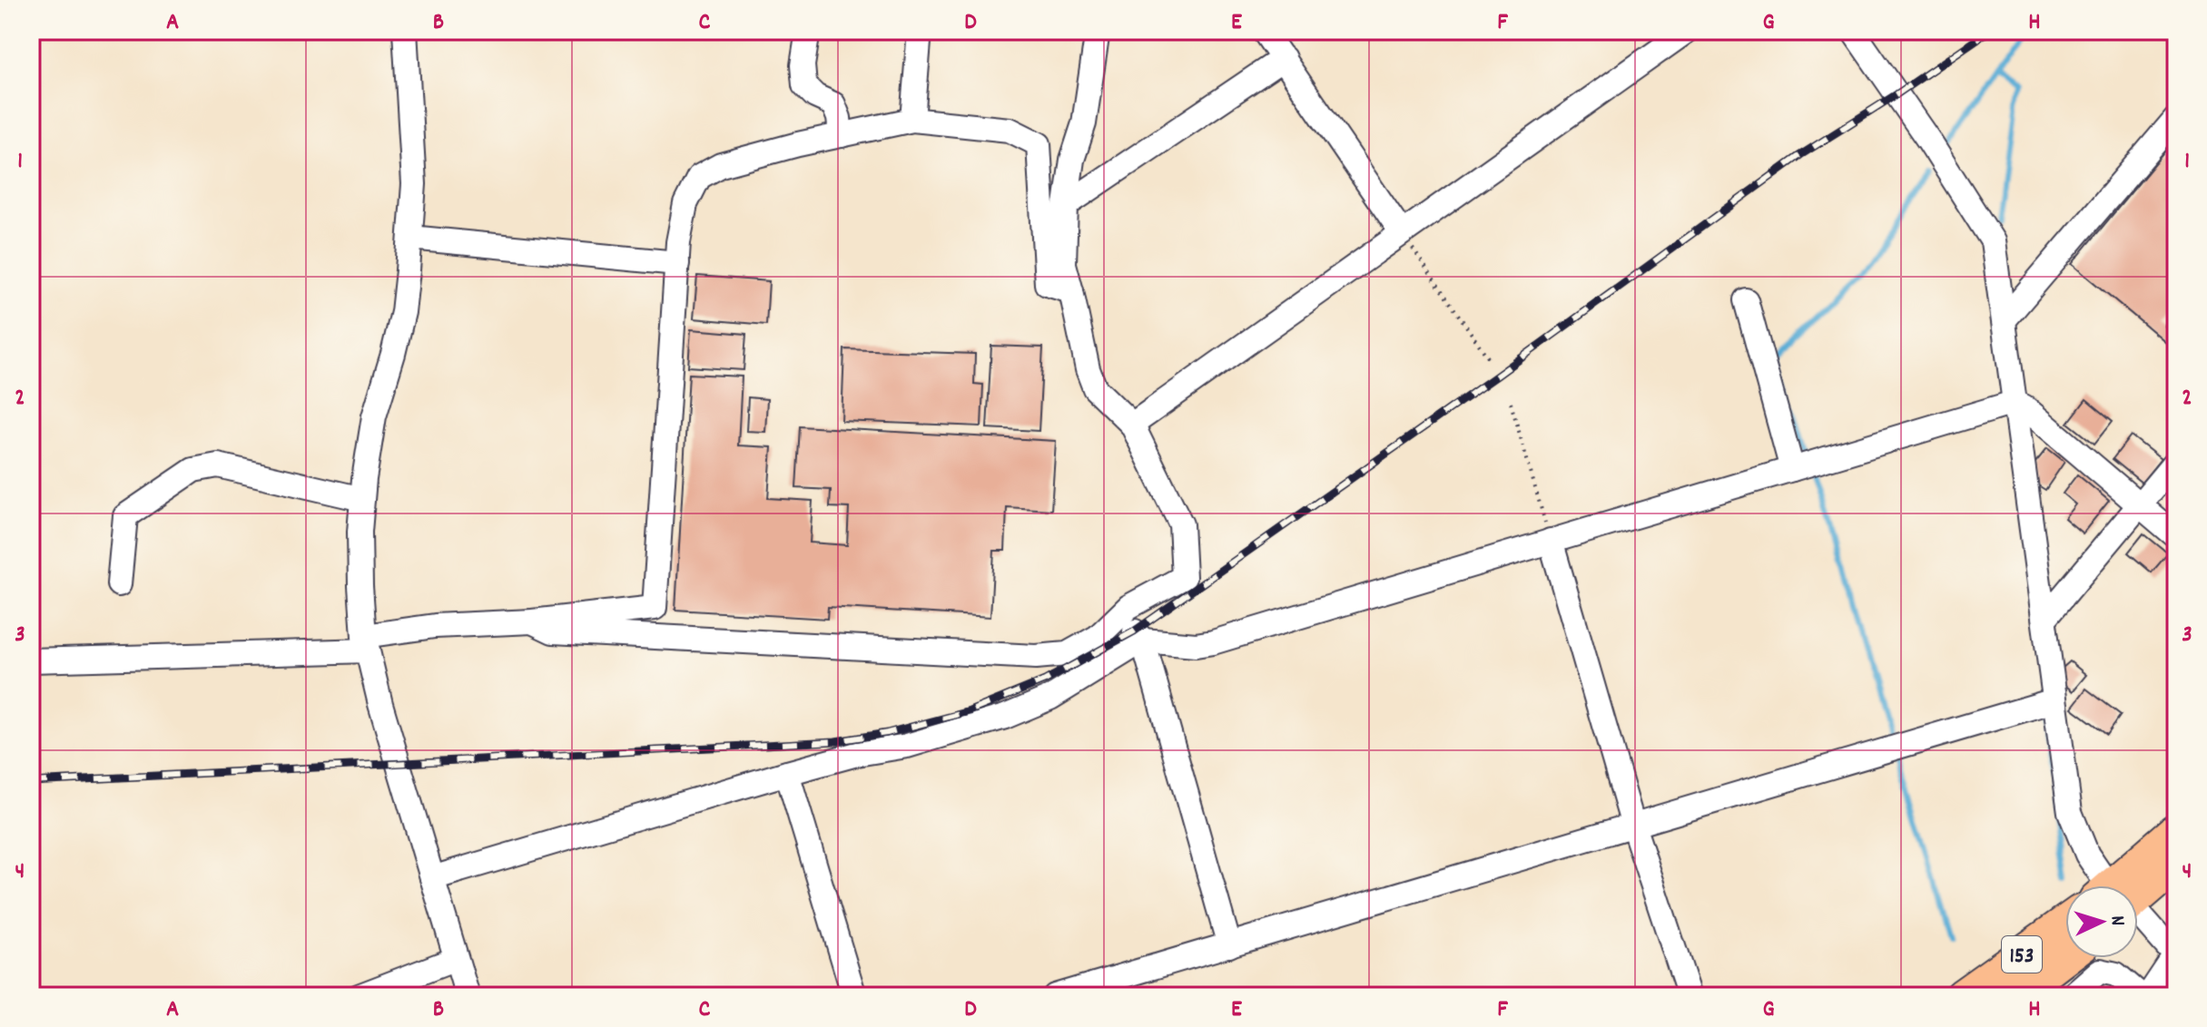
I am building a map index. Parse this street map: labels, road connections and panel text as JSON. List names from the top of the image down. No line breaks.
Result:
{"streets":{"highway":["153"]},"north":"right","grid":{"columns":["A","B","C","D","E","F","G","H"],"rows":["1","2","3","4"]}}
